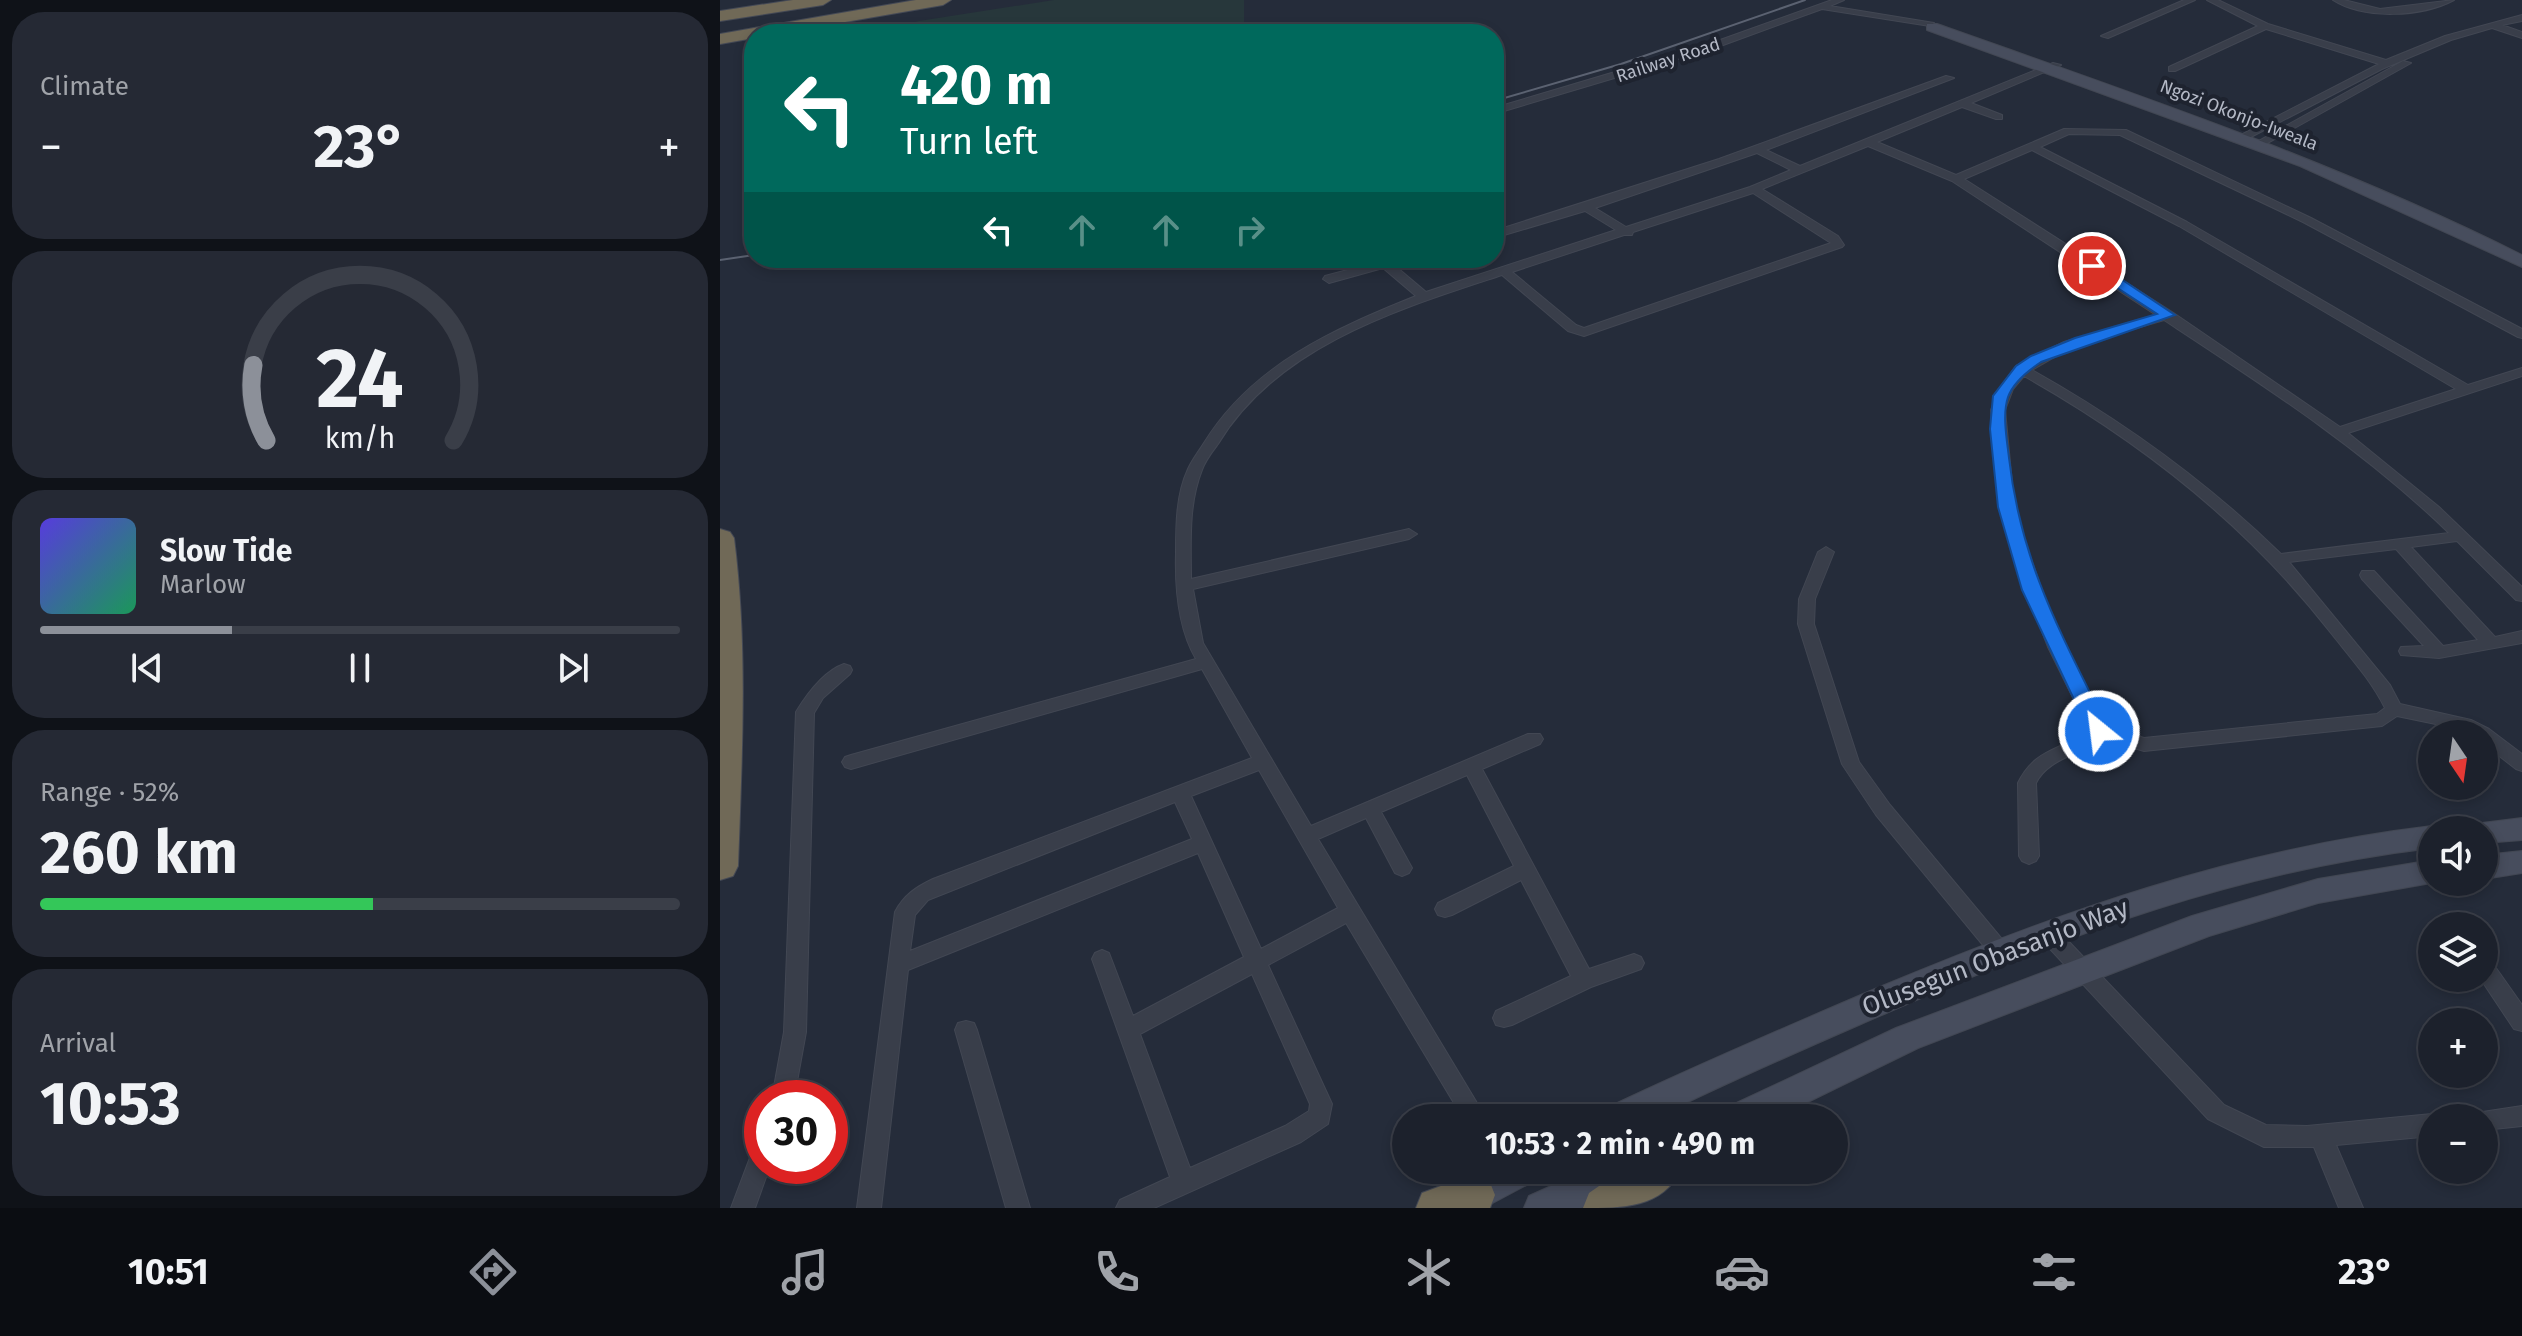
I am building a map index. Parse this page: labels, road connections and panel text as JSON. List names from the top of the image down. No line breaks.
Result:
{"streets":{"street":["Railway Road","Ngozi Okonjo-Iweala","Olusegun Obasanjo Way"]},"north":"bottom","page":{"tile":["Climate",["Range · 52%","260 km"],["Arrival","10:53"]],"turn":["420 m","Turn left"],"heat":["−","23°","+"],"song":["Slow Tide","Marlow"],"map_buttons":["+","−"],"limit":"30","trip":"10:53 · 2 min · 490 m","tabs":["10:51","23°"],"gauge":["24","km/h"]}}
